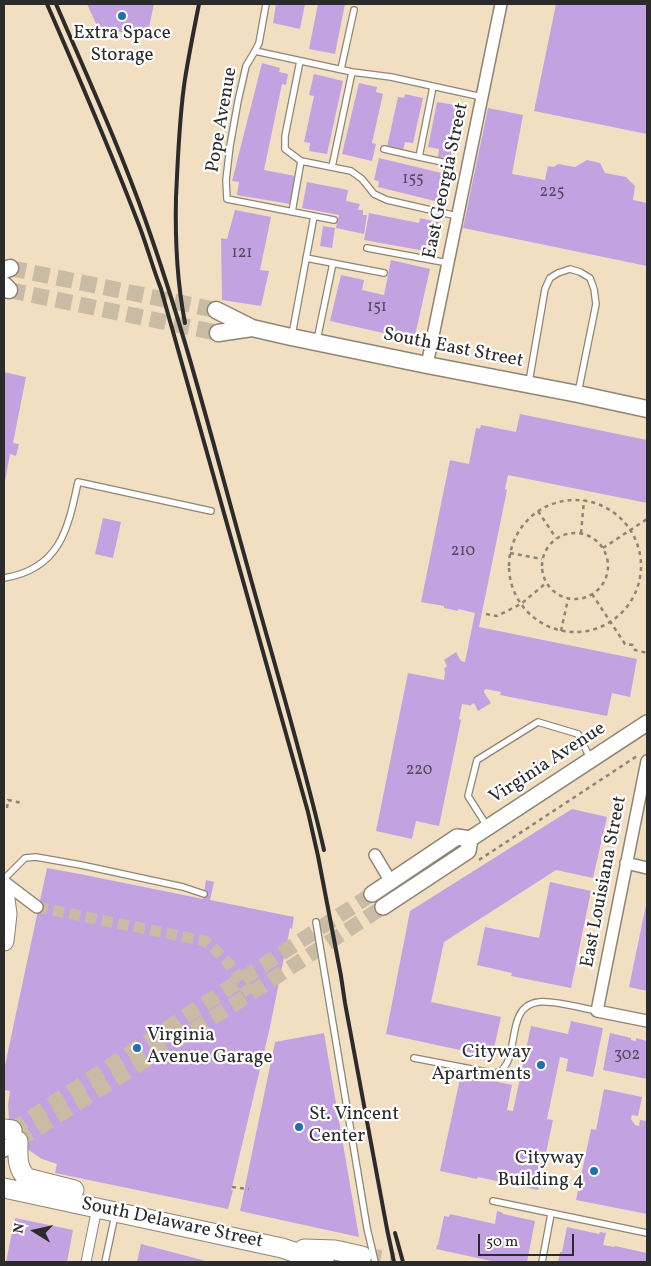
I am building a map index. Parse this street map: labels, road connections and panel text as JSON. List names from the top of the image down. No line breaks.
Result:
{"streets":{"main road":["South East Street","South Delaware Street"],"street":["East Georgia Street","Virginia Avenue","East Louisiana Street"],"lane":["Pope Avenue"]},"crossings":[["Pope Avenue","East Georgia Street"],["East Georgia Street","South East Street"]],"places":["Extra Space Storage","Virginia Avenue Garage","Cityway Apartments","St. Vincent Center","Cityway Building 4"],"house_numbers":["155","225","121","151","210","220","302"],"scale_bar":"50 m","north":"left"}
